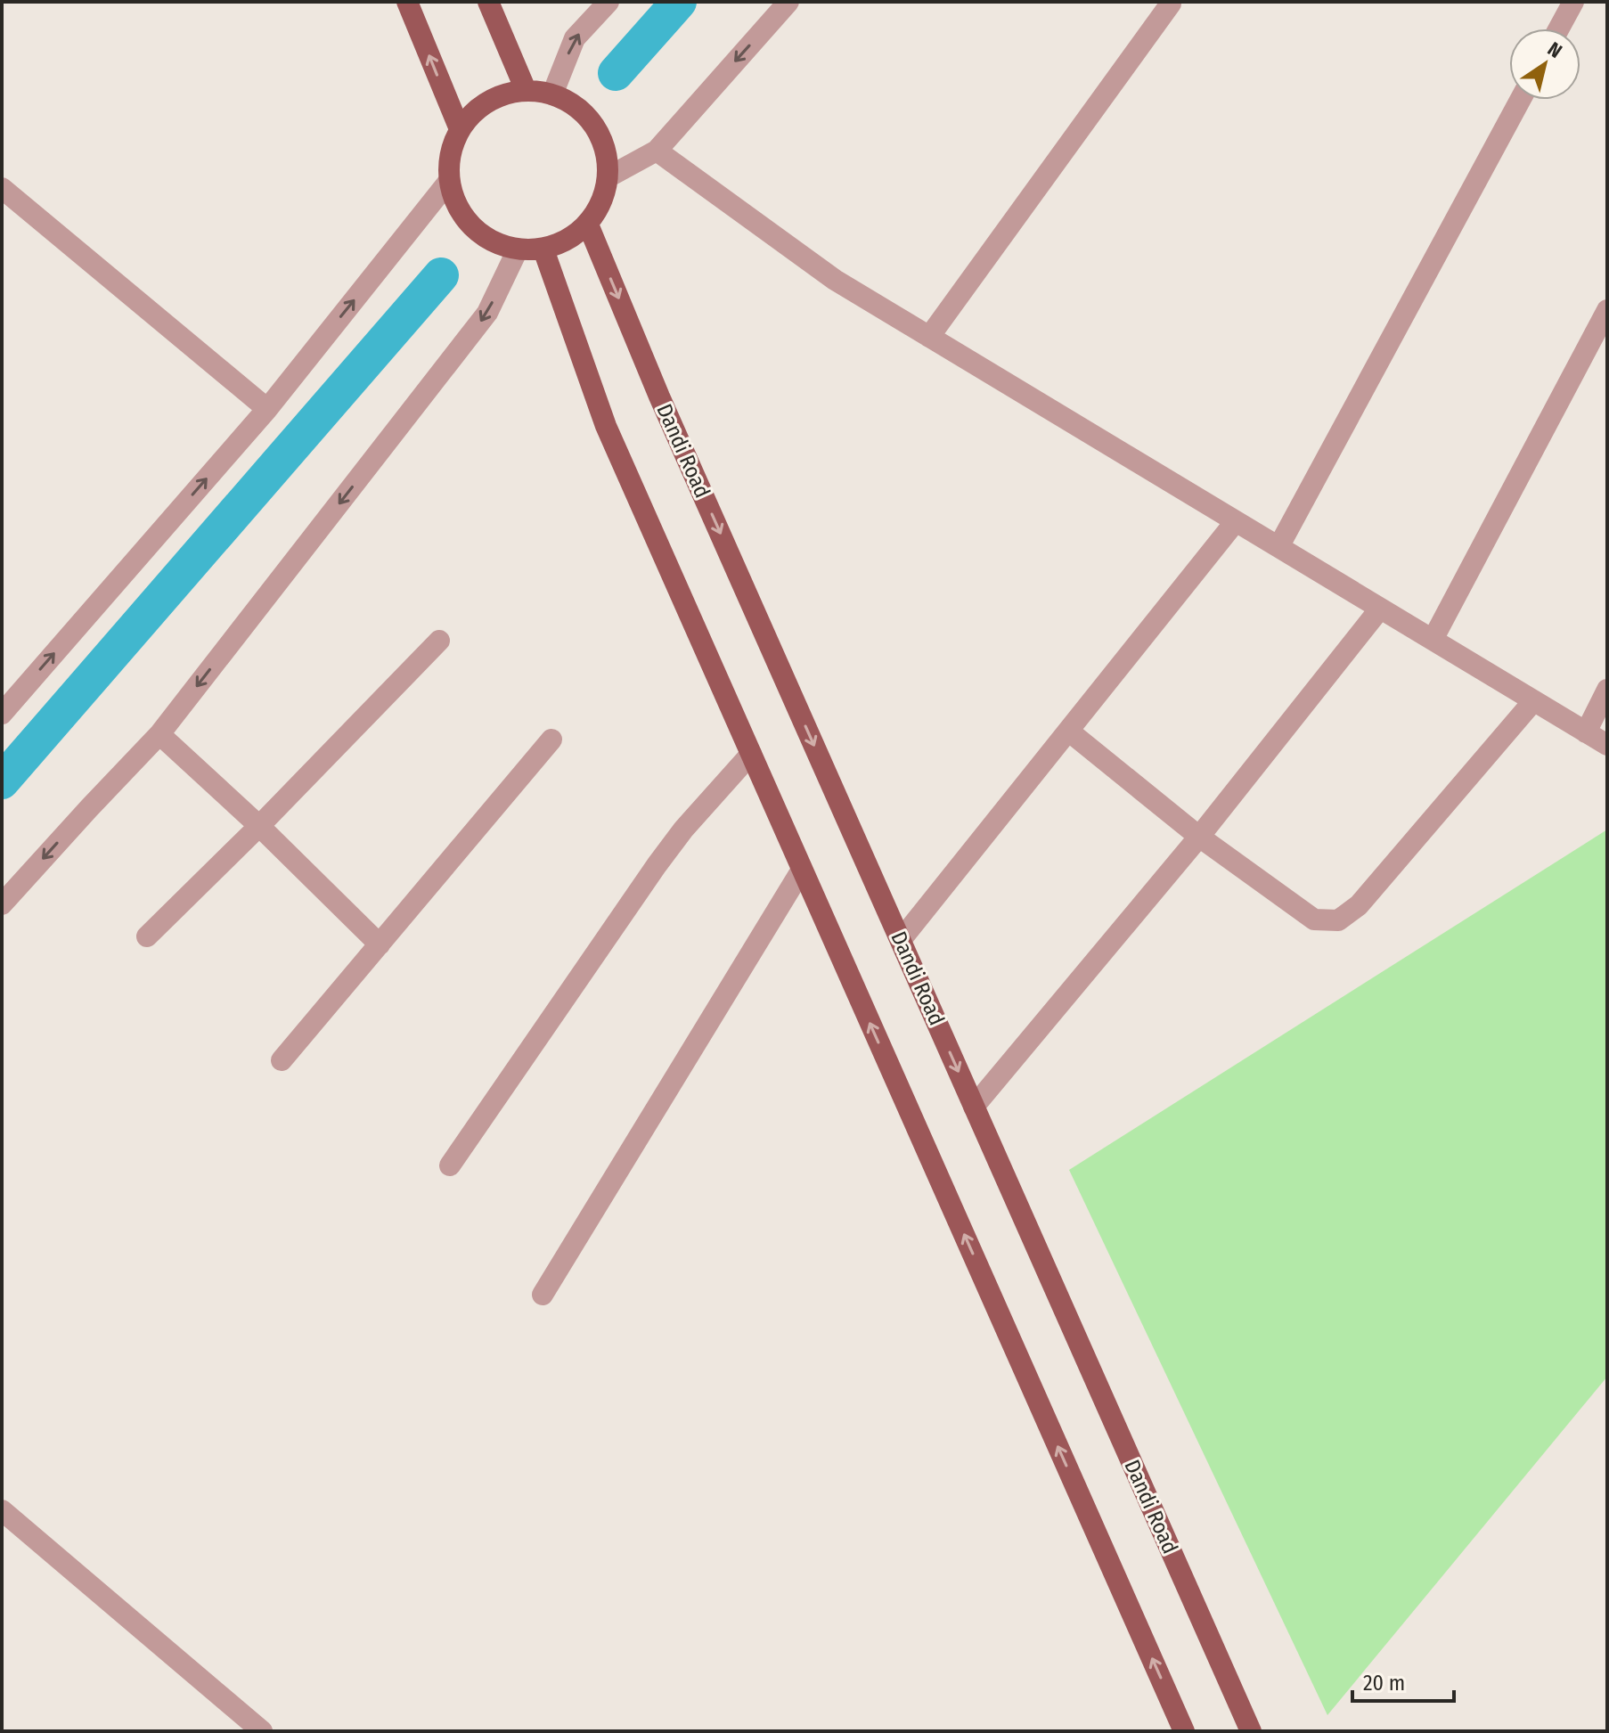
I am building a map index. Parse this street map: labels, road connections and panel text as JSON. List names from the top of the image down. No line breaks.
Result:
{"streets":{"main road":["Dandi Road"]},"scale_bar":"20 m","north":"top right"}
